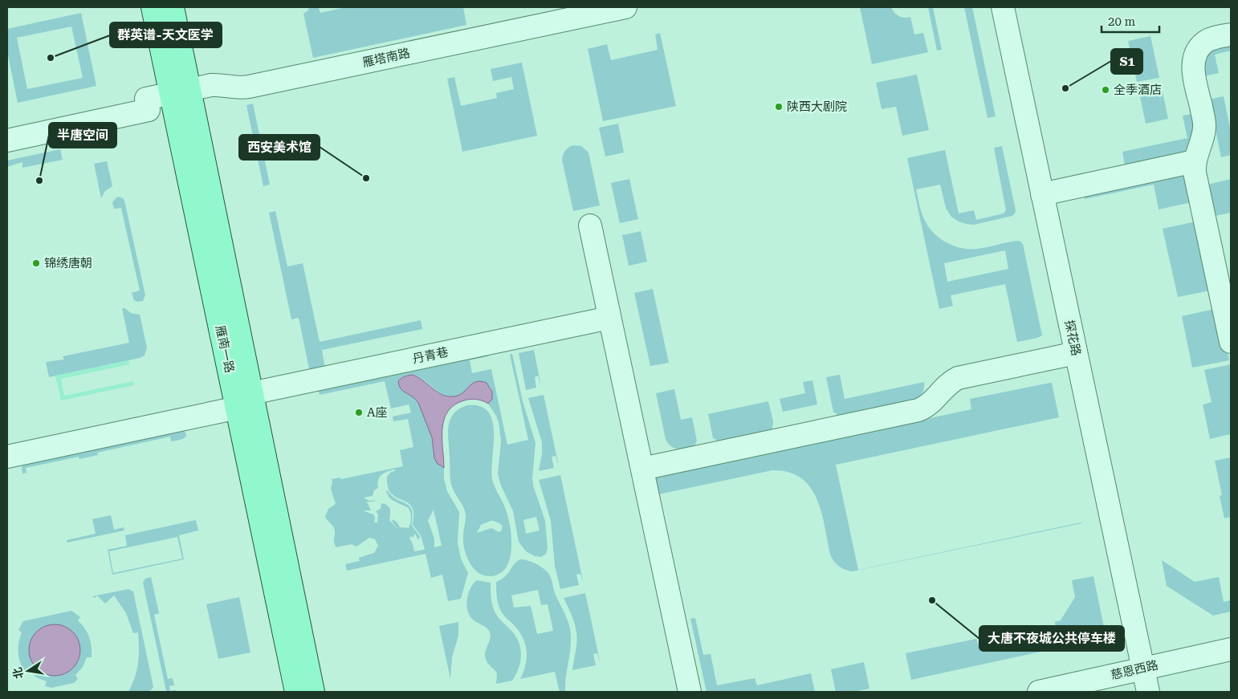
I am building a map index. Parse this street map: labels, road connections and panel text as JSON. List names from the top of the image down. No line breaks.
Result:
{"streets":{"main road":["雁南一路"],"street":["雁塔南路","探花路","丹青巷","慈恩西路"]},"crossings":[["雁塔南路","雁南一路"],["探花路","慈恩西路"],["雁南一路","丹青巷"]],"places":["群英谱-天文医学","S1","全季酒店","陕西大剧院","西安美术馆","半唐空间","锦绣唐朝","A座","大唐不夜城公共停车楼"],"scale_bar":"20 m","north":"left"}
